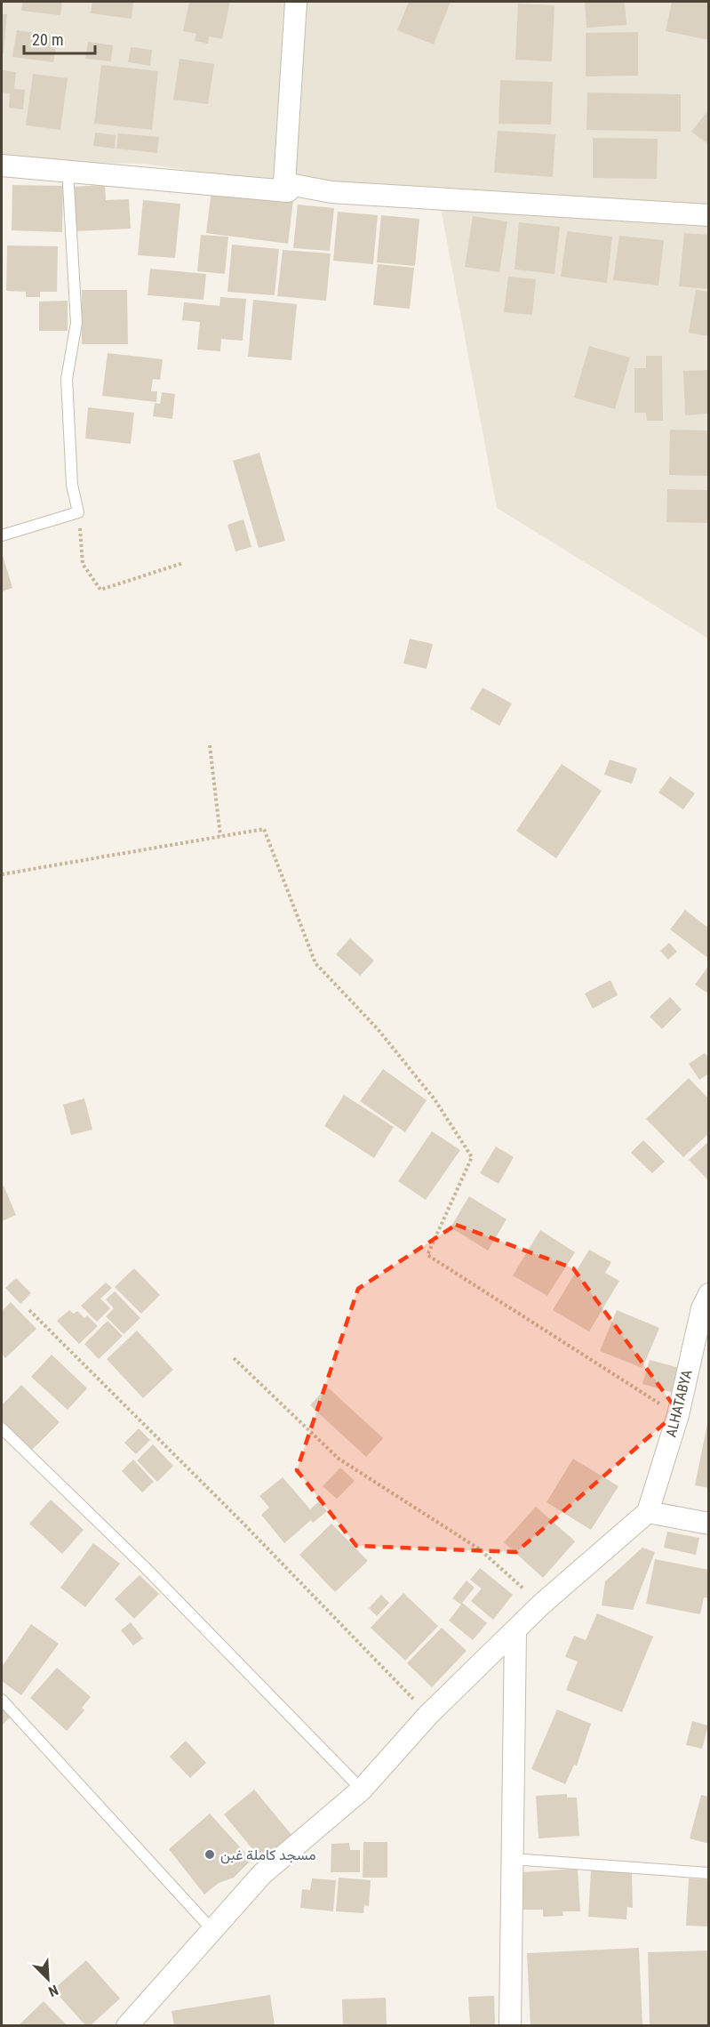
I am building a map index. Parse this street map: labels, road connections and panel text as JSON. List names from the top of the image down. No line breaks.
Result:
{"streets":{"street":["ALHATABYA"]},"places":["مسجد كاملة غبن"],"scale_bar":"20 m","north":"bottom right"}
